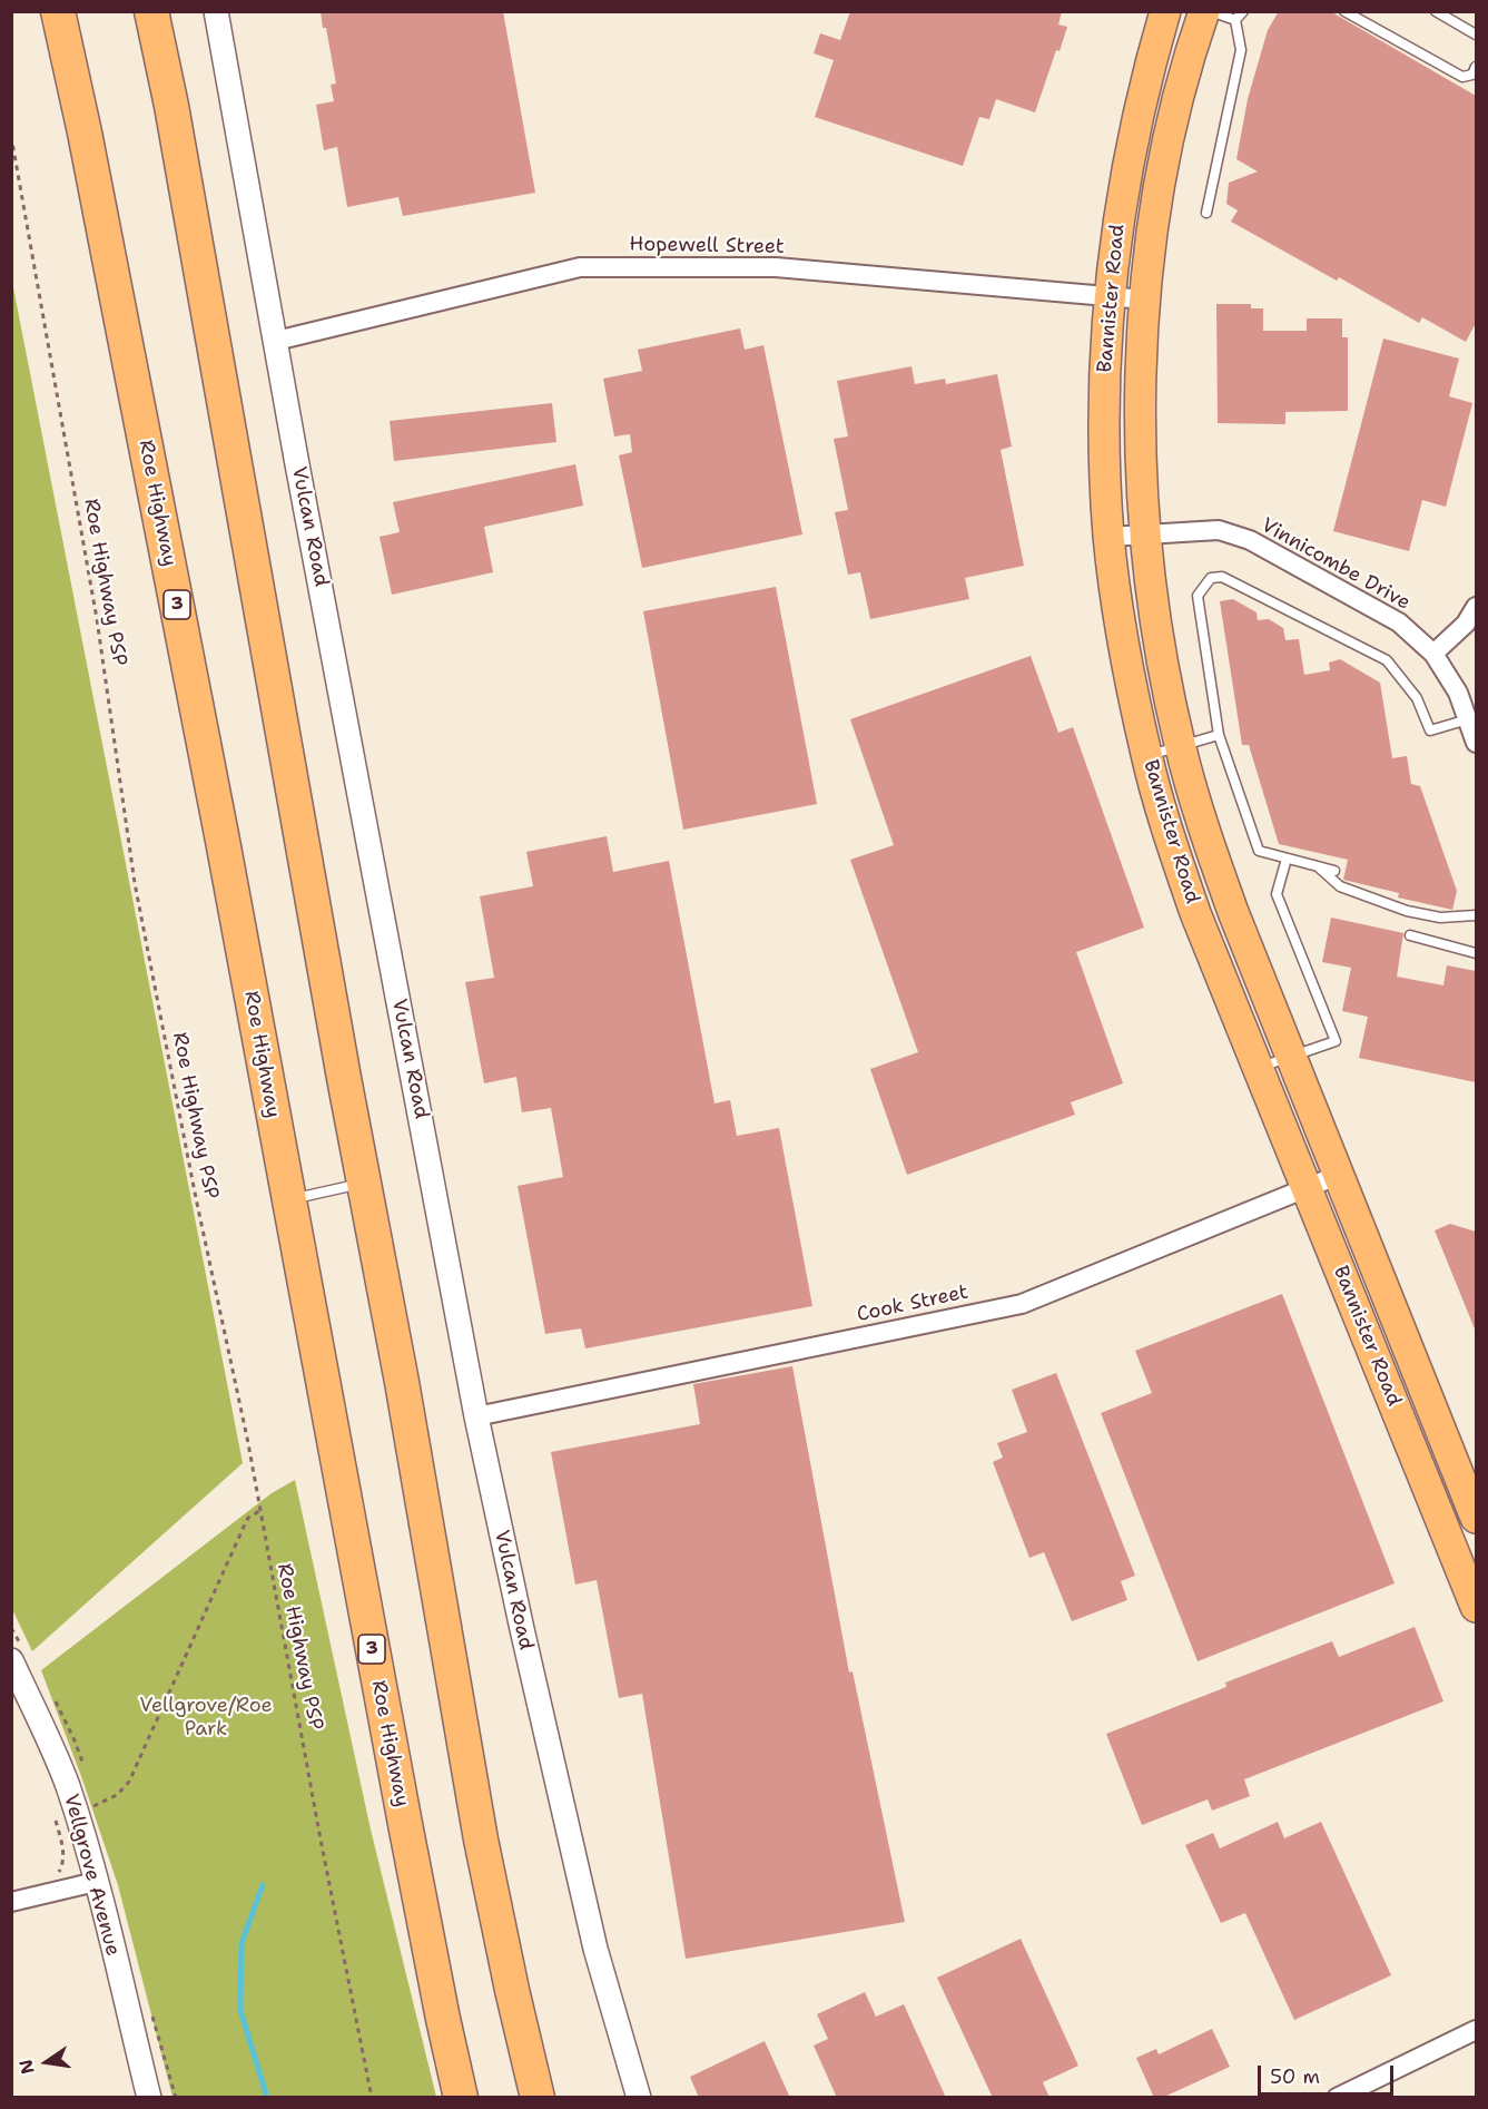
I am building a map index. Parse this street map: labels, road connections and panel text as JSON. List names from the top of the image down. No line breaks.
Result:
{"streets":{"highway":["Roe Highway","3"],"main road":["Bannister Road"],"street":["Hopewell Street","Vulcan Road","Vinnicombe Drive","Cook Street","Vellgrove Avenue"],"path":["Roe Highway PSP"]},"crossings":[["Hopewell Street","Bannister Road"],["Hopewell Street","Vulcan Road"],["Bannister Road","Vinnicombe Drive"],["Bannister Road","Cook Street"],["Vulcan Road","Cook Street"]],"parks":["Vellgrove/Roe Park"],"scale_bar":"50 m","north":"left"}
